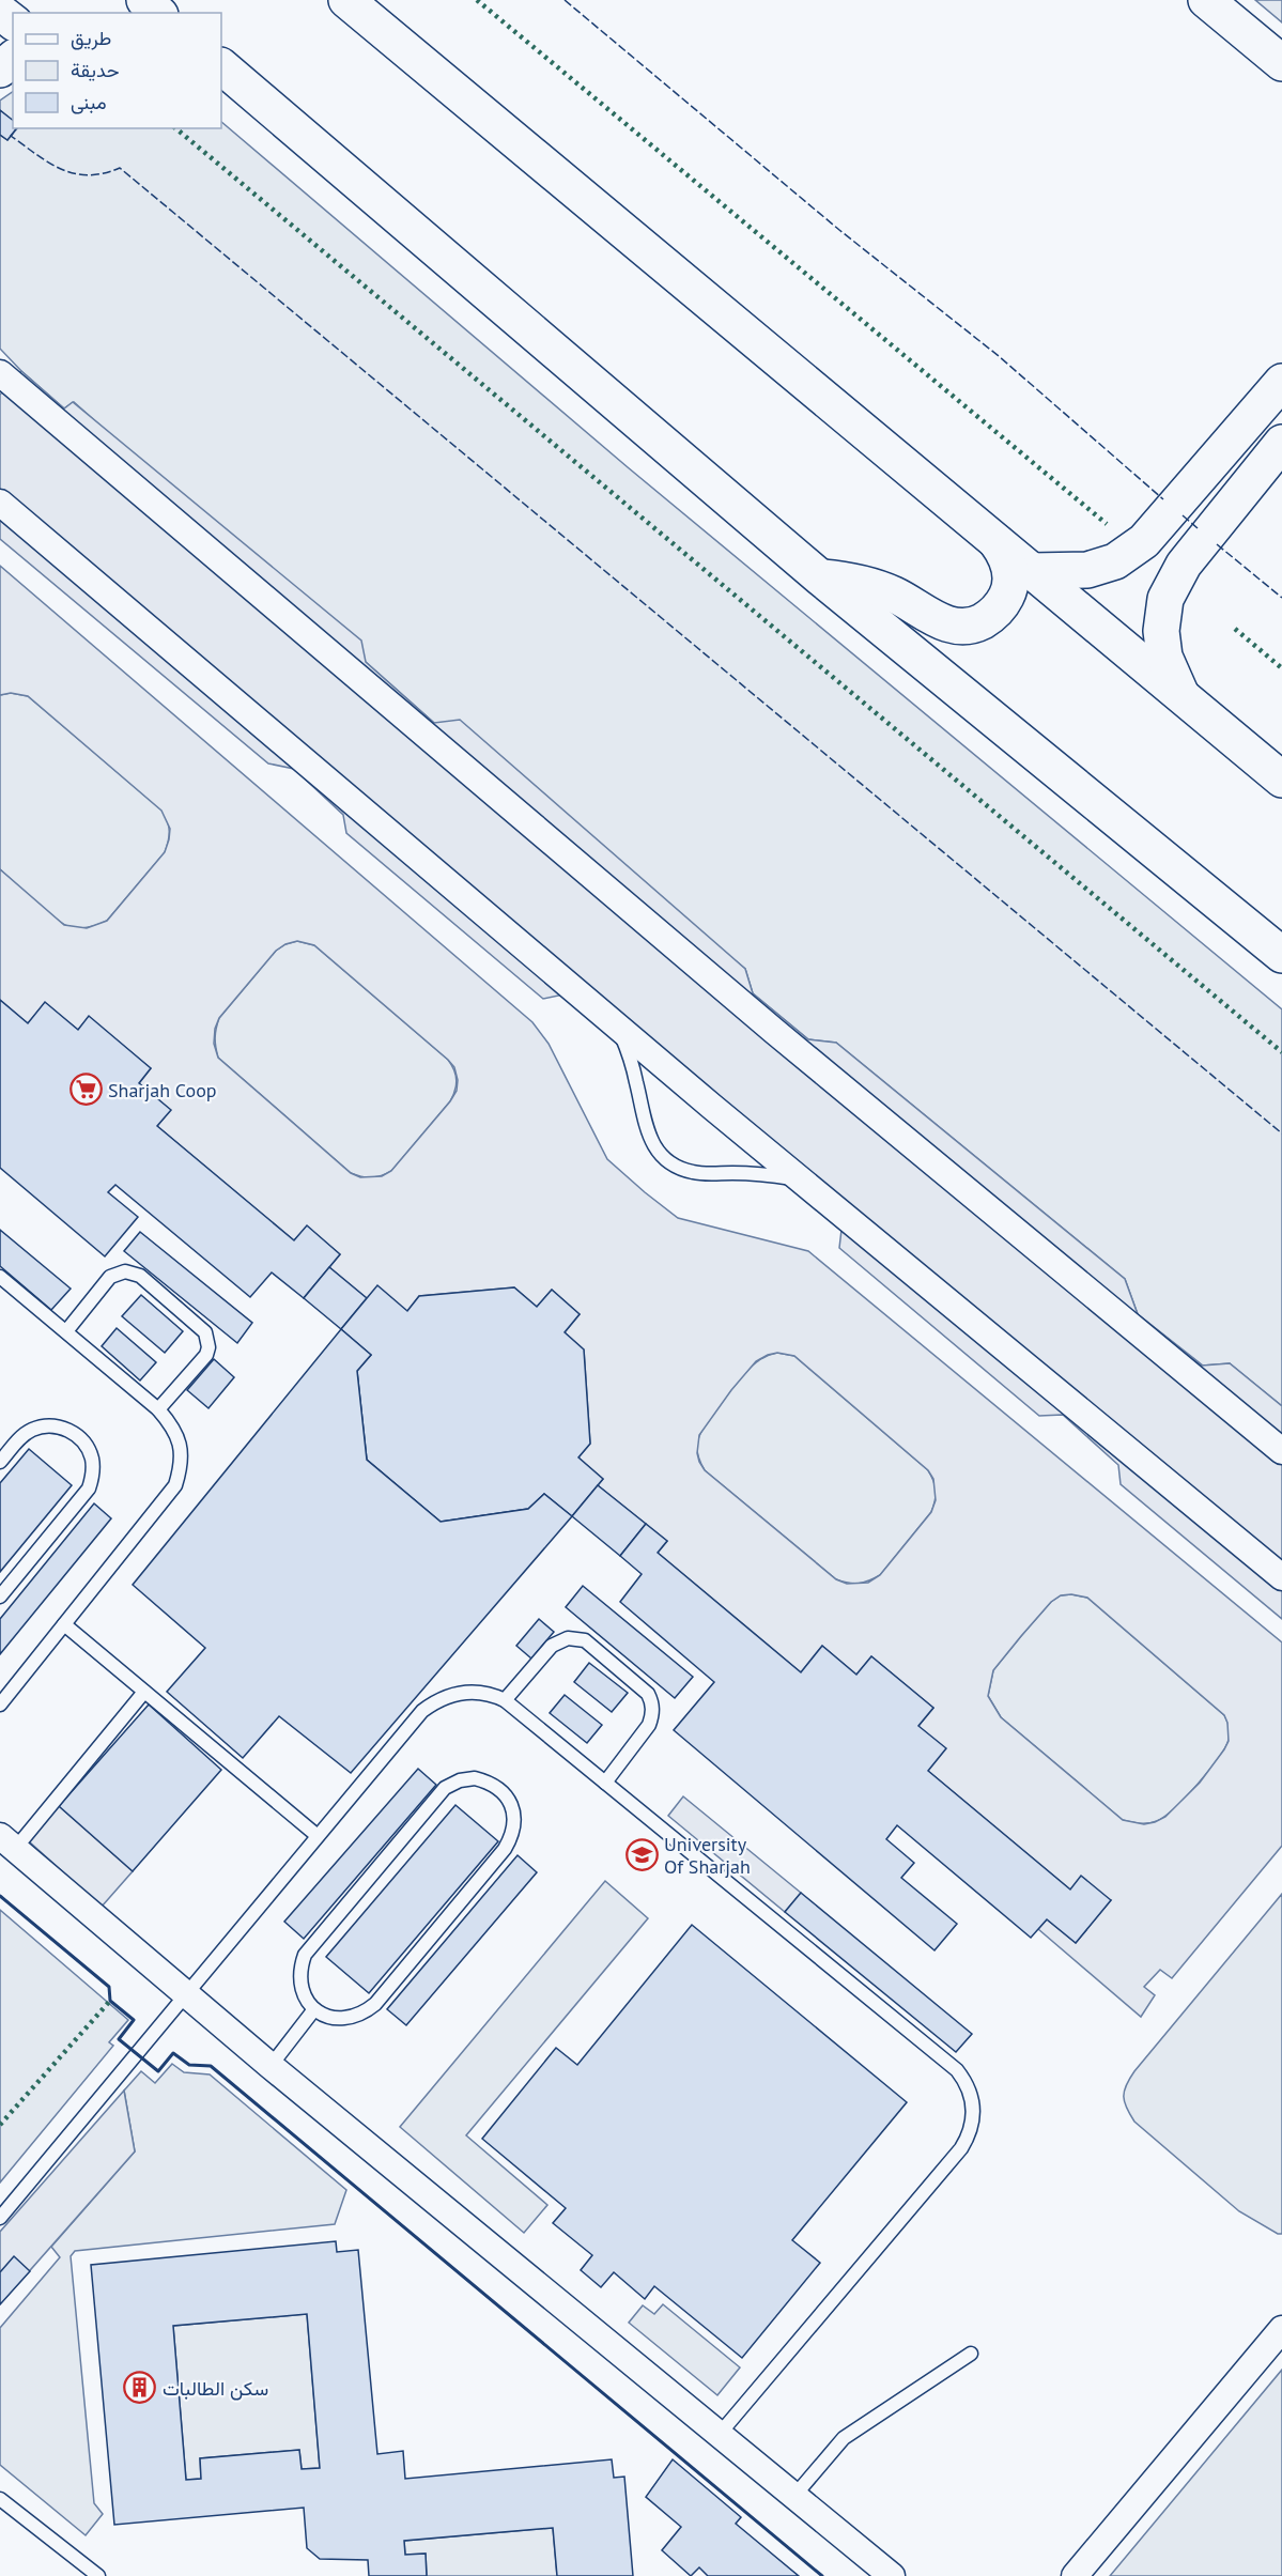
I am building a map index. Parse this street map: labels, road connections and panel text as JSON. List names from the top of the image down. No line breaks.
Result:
{"places":{"supermarket":["Sharjah Coop"],"school or university":["University Of Sharjah"],"building":["سكن الطالبات"]},"legend":["طريق","حديقة","مبنى"]}
